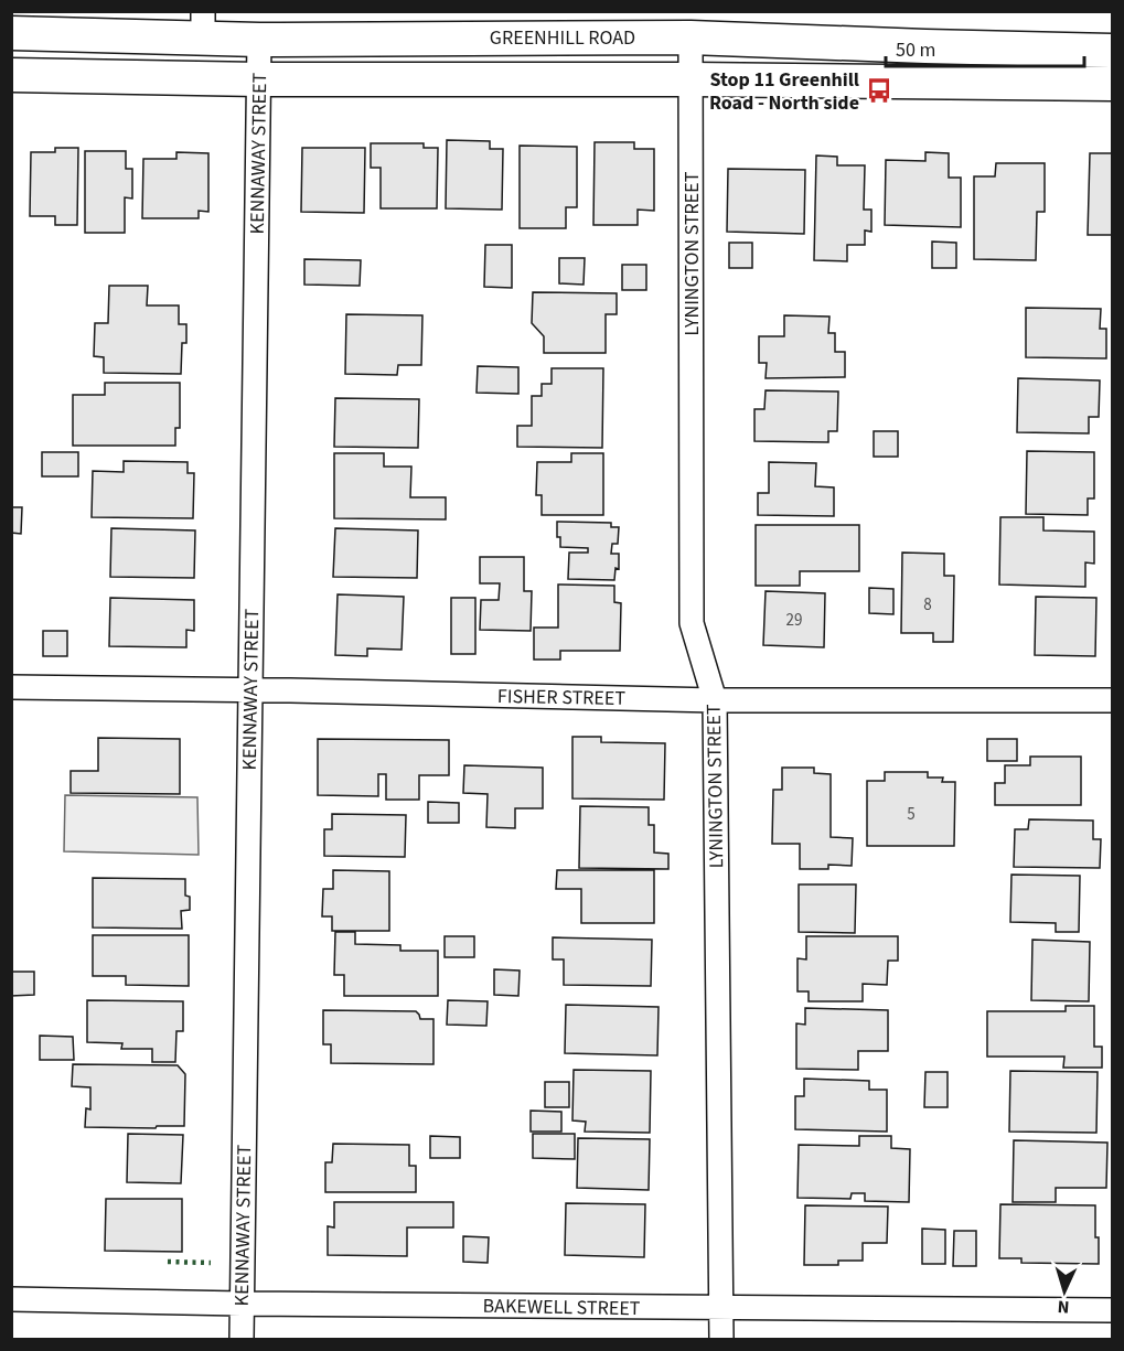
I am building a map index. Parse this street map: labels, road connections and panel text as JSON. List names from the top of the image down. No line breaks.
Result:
{"streets":{"main road":["GREENHILL ROAD"],"street":["KENNAWAY STREET","LYNINGTON STREET","FISHER STREET","BAKEWELL STREET"]},"crossings":[["GREENHILL ROAD","KENNAWAY STREET"],["GREENHILL ROAD","LYNINGTON STREET"],["KENNAWAY STREET","FISHER STREET"],["KENNAWAY STREET","BAKEWELL STREET"],["LYNINGTON STREET","FISHER STREET"],["LYNINGTON STREET","BAKEWELL STREET"]],"places":{"bus stop":["Stop 11 Greenhill Road - North side"]},"house_numbers":["8","29","5"],"scale_bar":"50 m","north":"bottom"}
